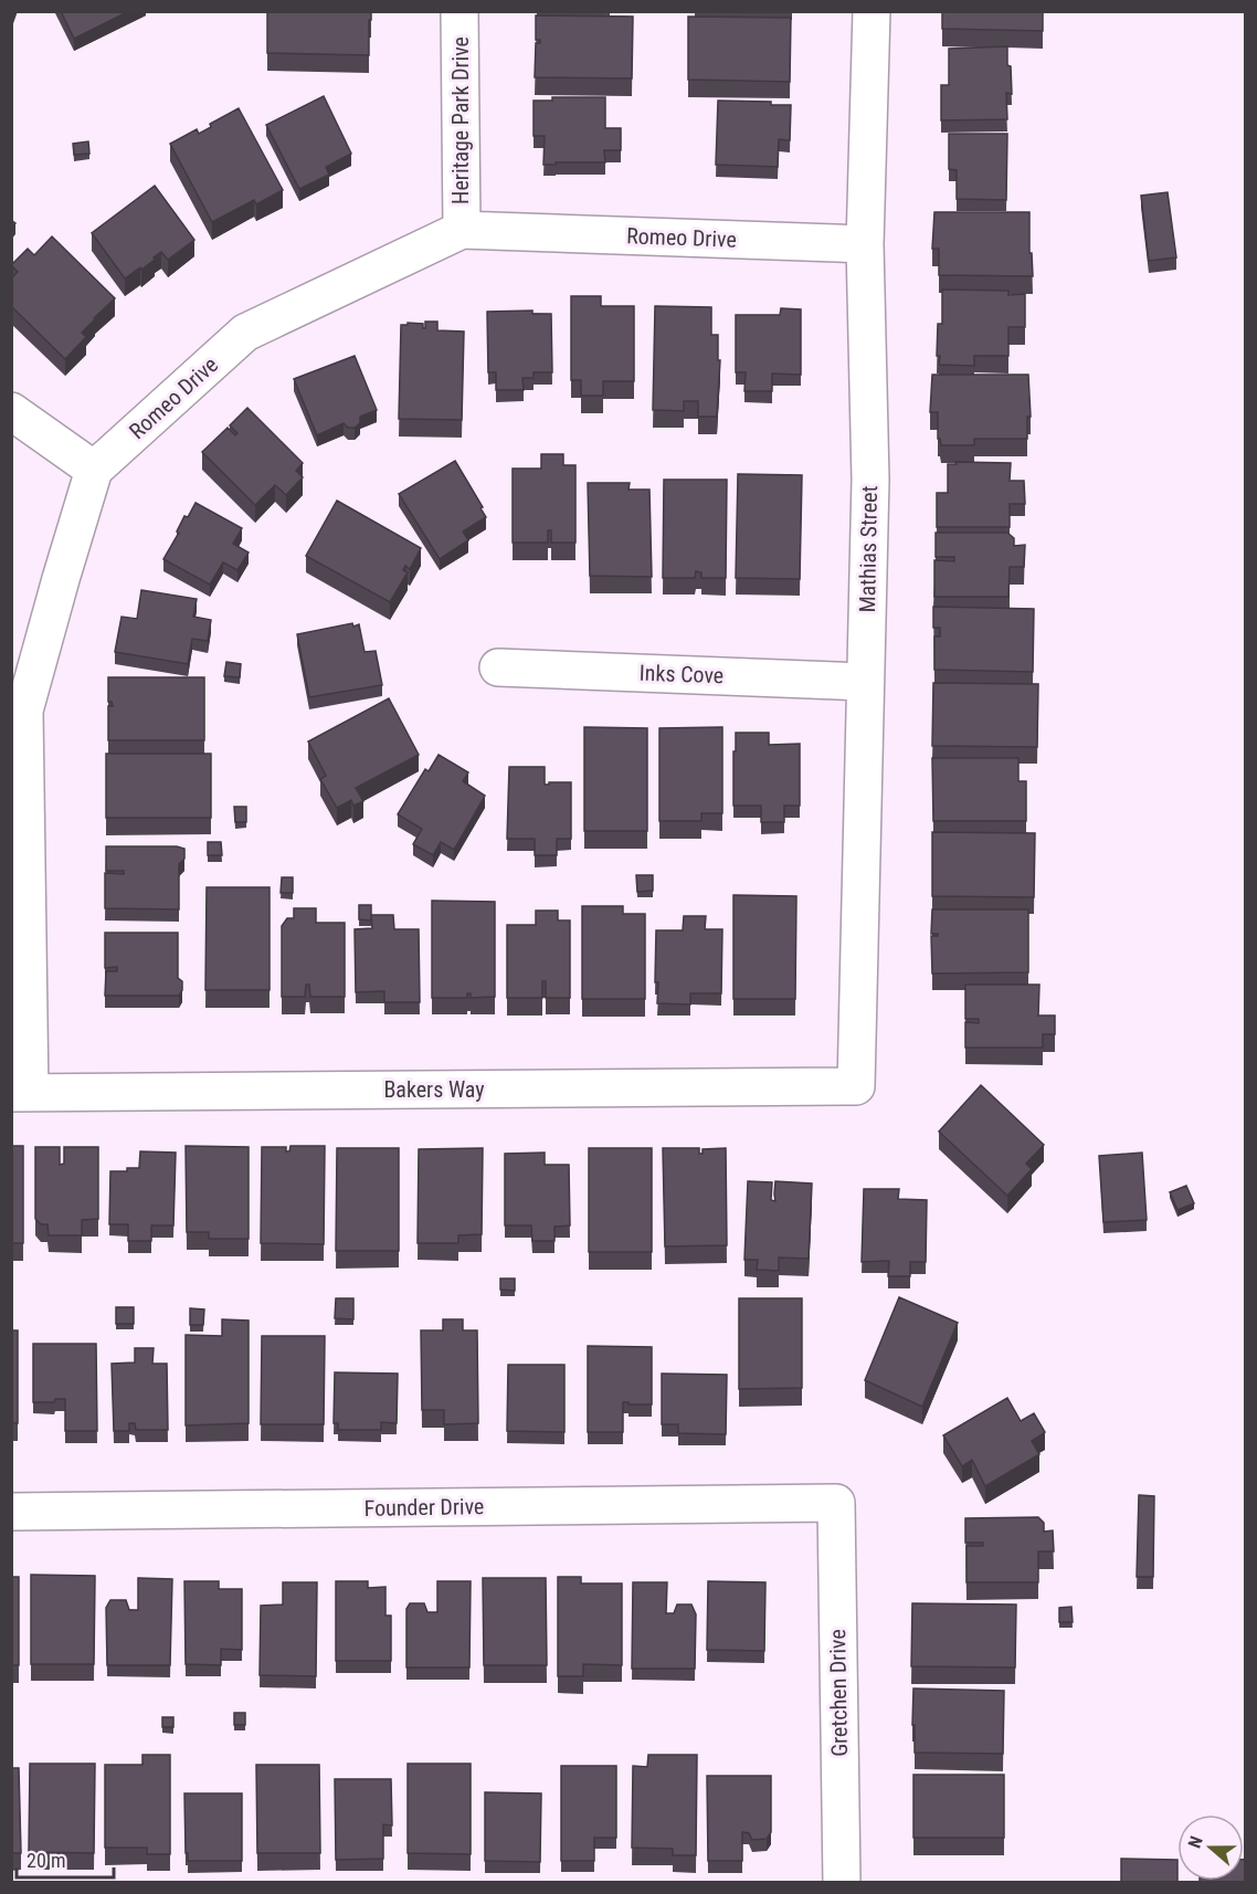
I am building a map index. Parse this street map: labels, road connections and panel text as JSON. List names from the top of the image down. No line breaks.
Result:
{"streets":{"street":["Heritage Park Drive","Romeo Drive","Mathias Street","Inks Cove","Bakers Way","Founder Drive","Gretchen Drive"]},"crossings":[["Heritage Park Drive","Romeo Drive"],["Romeo Drive","Mathias Street"],["Mathias Street","Inks Cove"],["Mathias Street","Bakers Way"],["Founder Drive","Gretchen Drive"]],"scale_bar":"20 m","north":"left"}
